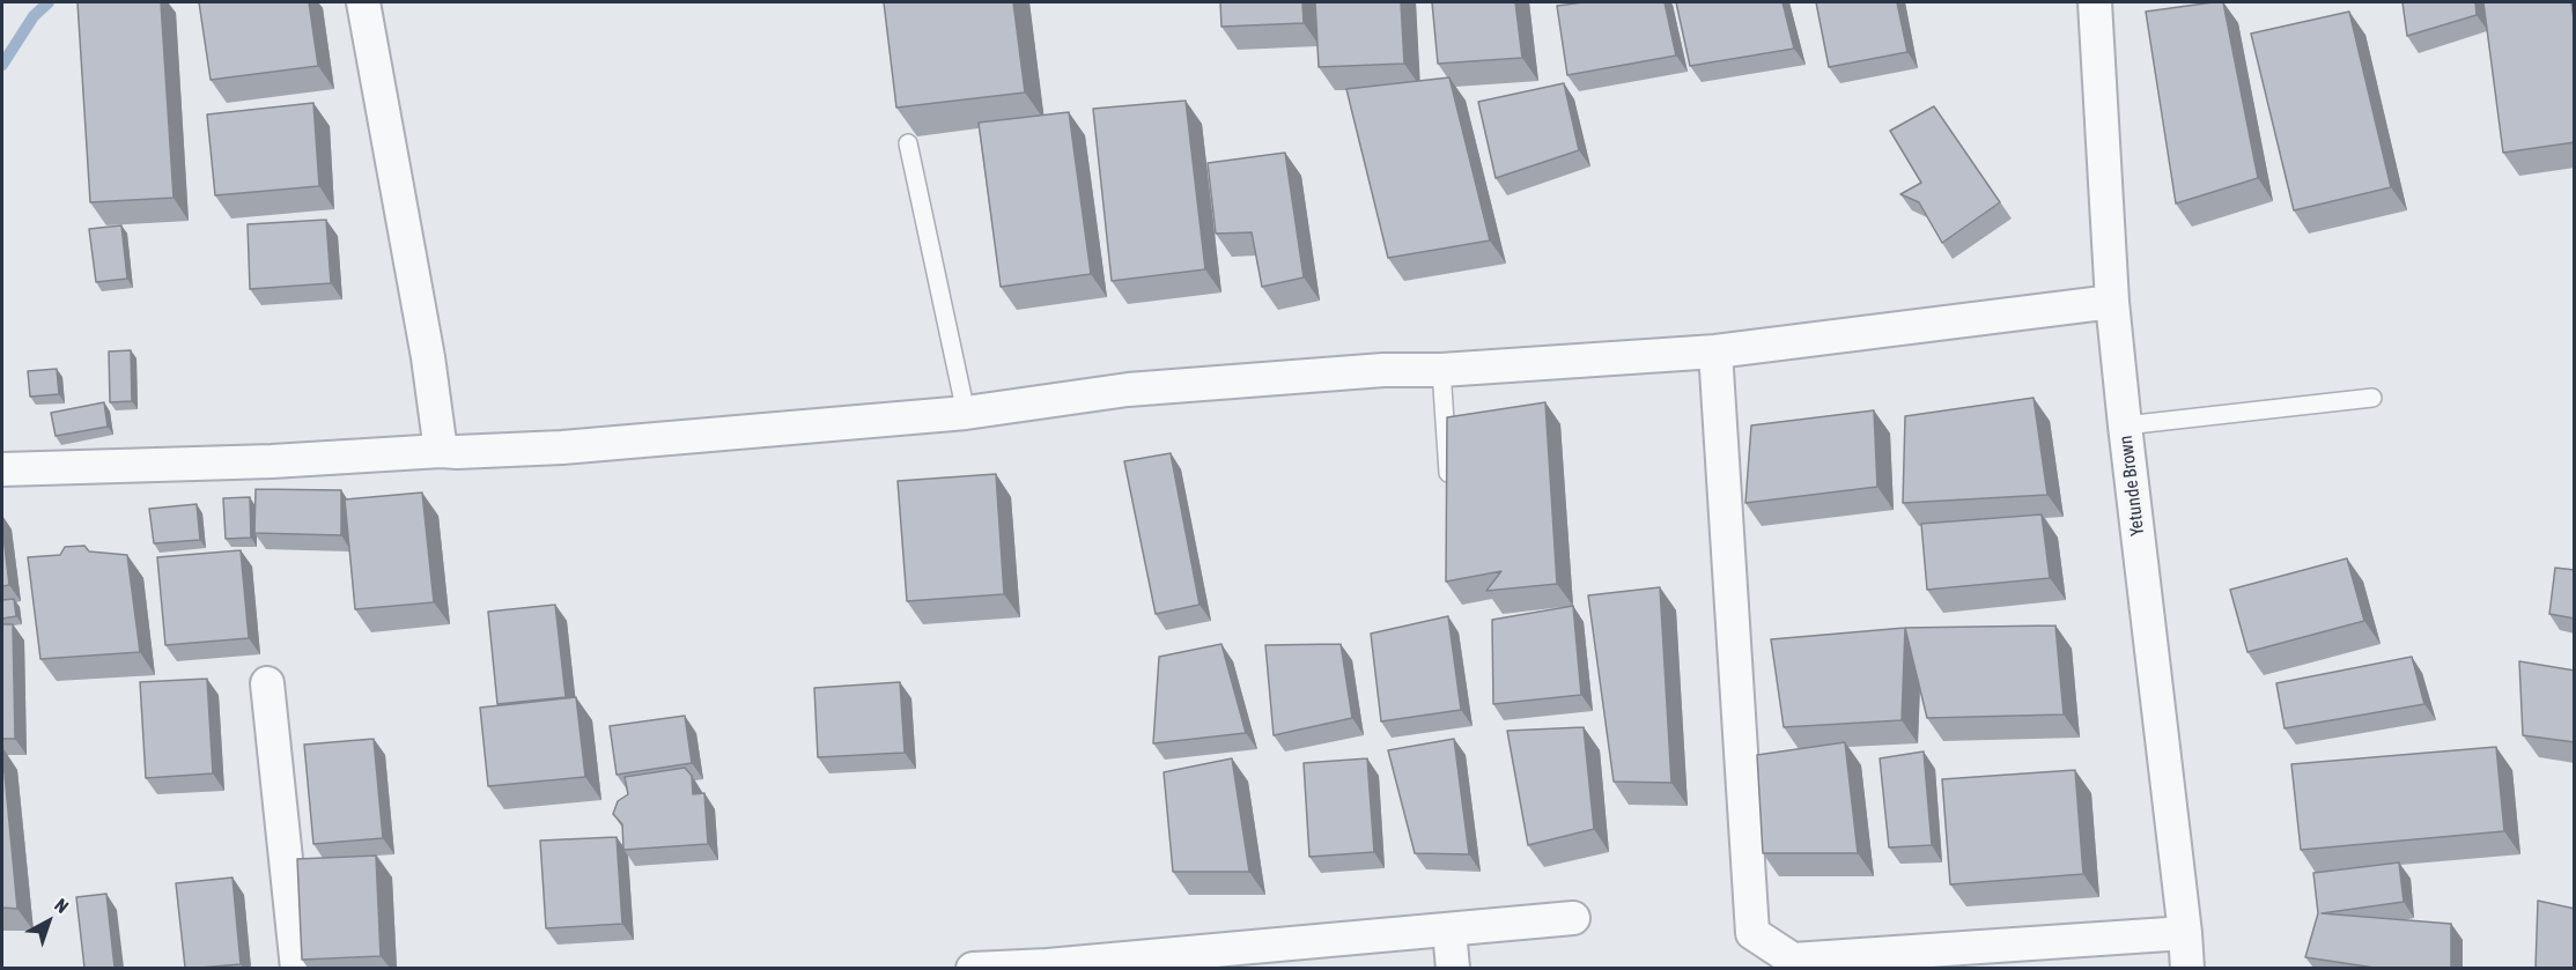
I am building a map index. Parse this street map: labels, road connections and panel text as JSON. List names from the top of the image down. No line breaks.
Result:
{"streets":{"street":["Yetunde Brown"]},"north":"top right"}
